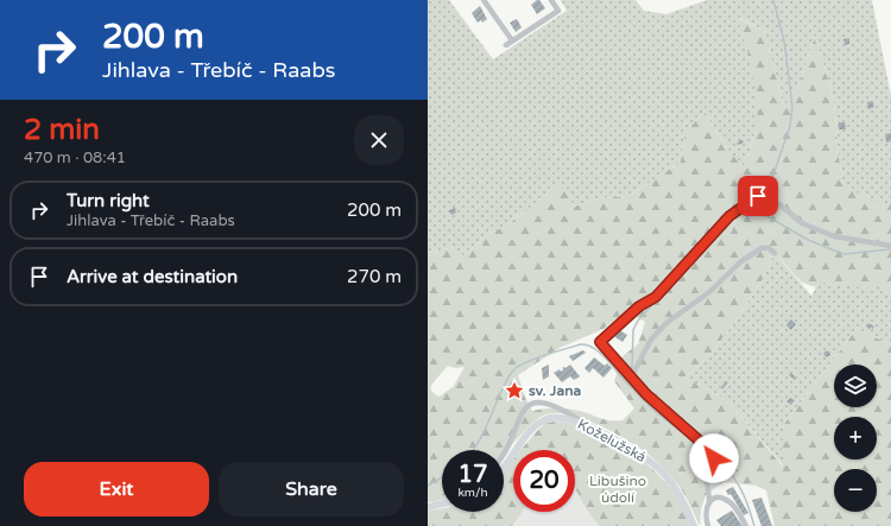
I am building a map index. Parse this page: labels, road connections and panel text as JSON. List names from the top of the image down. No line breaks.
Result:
{"streets":{"main road":["Koželužská"]},"parks":["Libušino údolí"],"places":{"place":["sv. Jana"]},"page":{"turn":["200 m","Jihlava - Třebíč - Raabs"],"heading":["2 min","470 m · 08:41"],"list":[{"name":"Turn right","note":"Jihlava - Třebíč - Raabs","value":"200 m"},{"name":"Arrive at destination","value":"270 m"}],"map_buttons":["+","−"],"speed":"17 km/h","limit":"20","buttons":["Exit","Share"]}}
